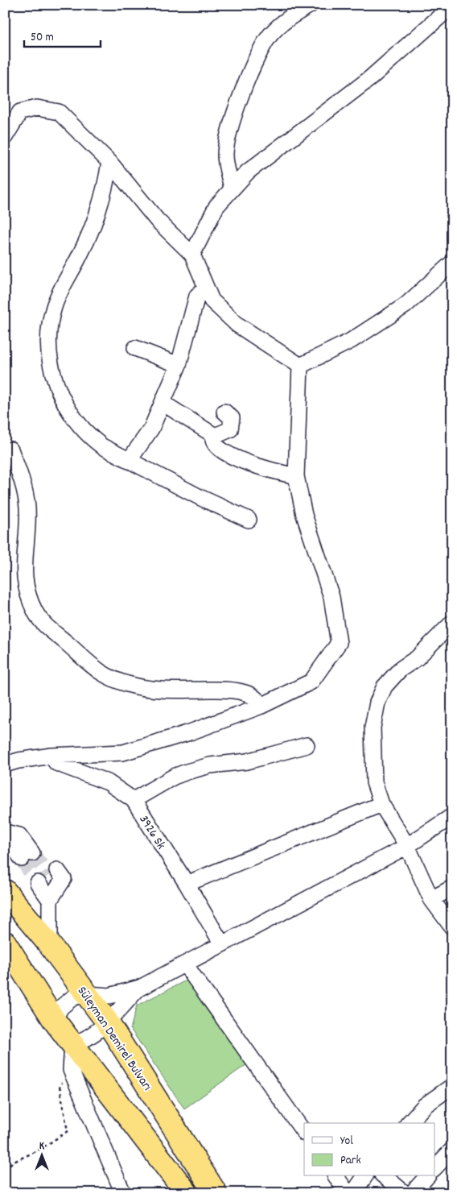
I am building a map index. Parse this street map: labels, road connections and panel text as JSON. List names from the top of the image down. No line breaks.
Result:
{"streets":{"highway":["Süleyman Demirel Bulvarı"],"street":["3926 Sk"]},"legend":["Yol","Park"],"scale_bar":"50 m","north":"top"}
